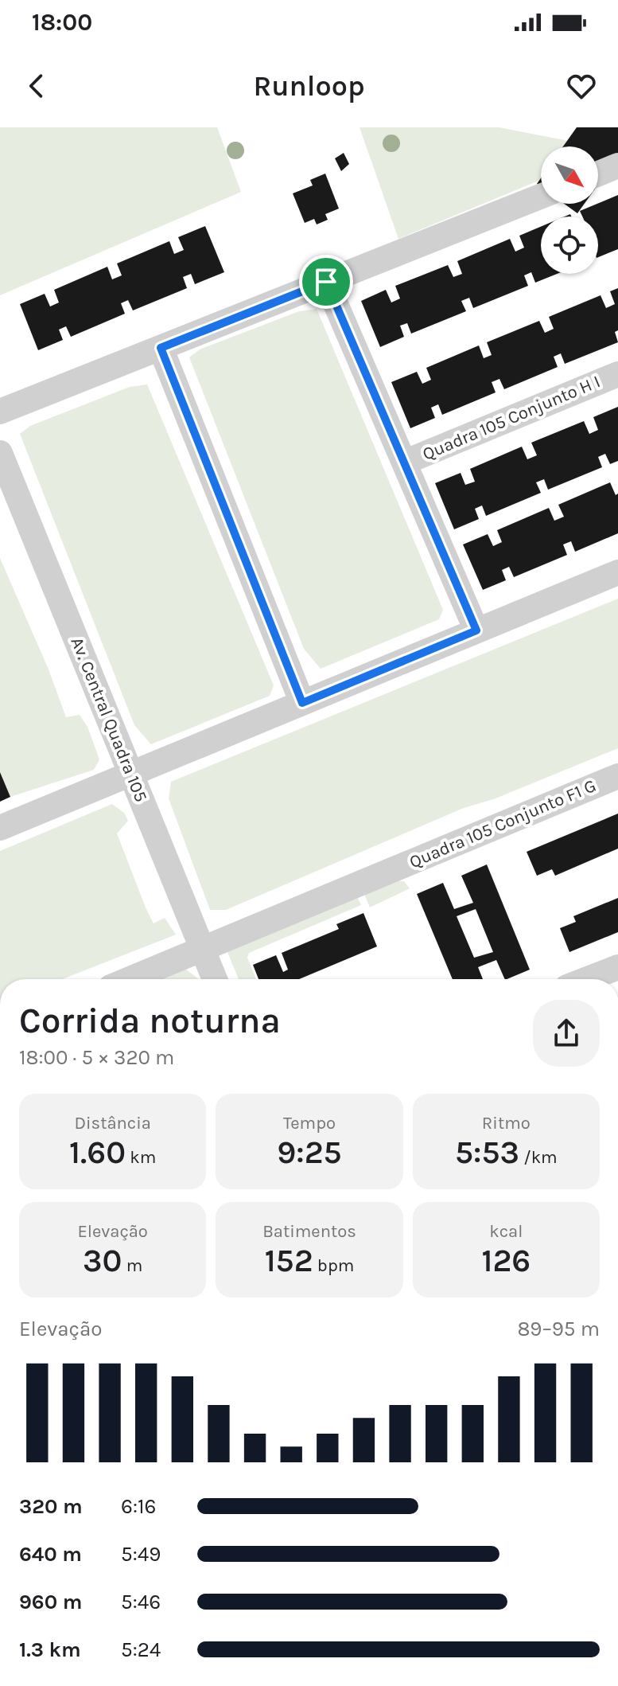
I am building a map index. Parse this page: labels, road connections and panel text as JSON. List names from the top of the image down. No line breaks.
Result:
{"streets":{"street":["Quadra 105 Conjunto H I","Av. Central Quadra 105","Quadra 105 Conjunto F1 G"]},"crossings":[["Av. Central Quadra 105","Quadra 105 Conjunto F1 G"]],"north":"bottom right","page":{"status":"18:00","header":"Runloop","heading":["Corrida noturna","18:00 · 5 × 320 m"],"stats":[["Distância","1.60 km"],["Tempo","9:25"],["Ritmo","5:53 /km"],["Elevação","30 m"],["Batimentos","152 bpm"],["kcal","126"]],"chart":["Elevação","89–95 m"],"list":[{"name":"320 m","note":"6:16"},{"name":"640 m","note":"5:49"},{"name":"960 m","note":"5:46"},{"name":"1.3 km","note":"5:24"}]}}
